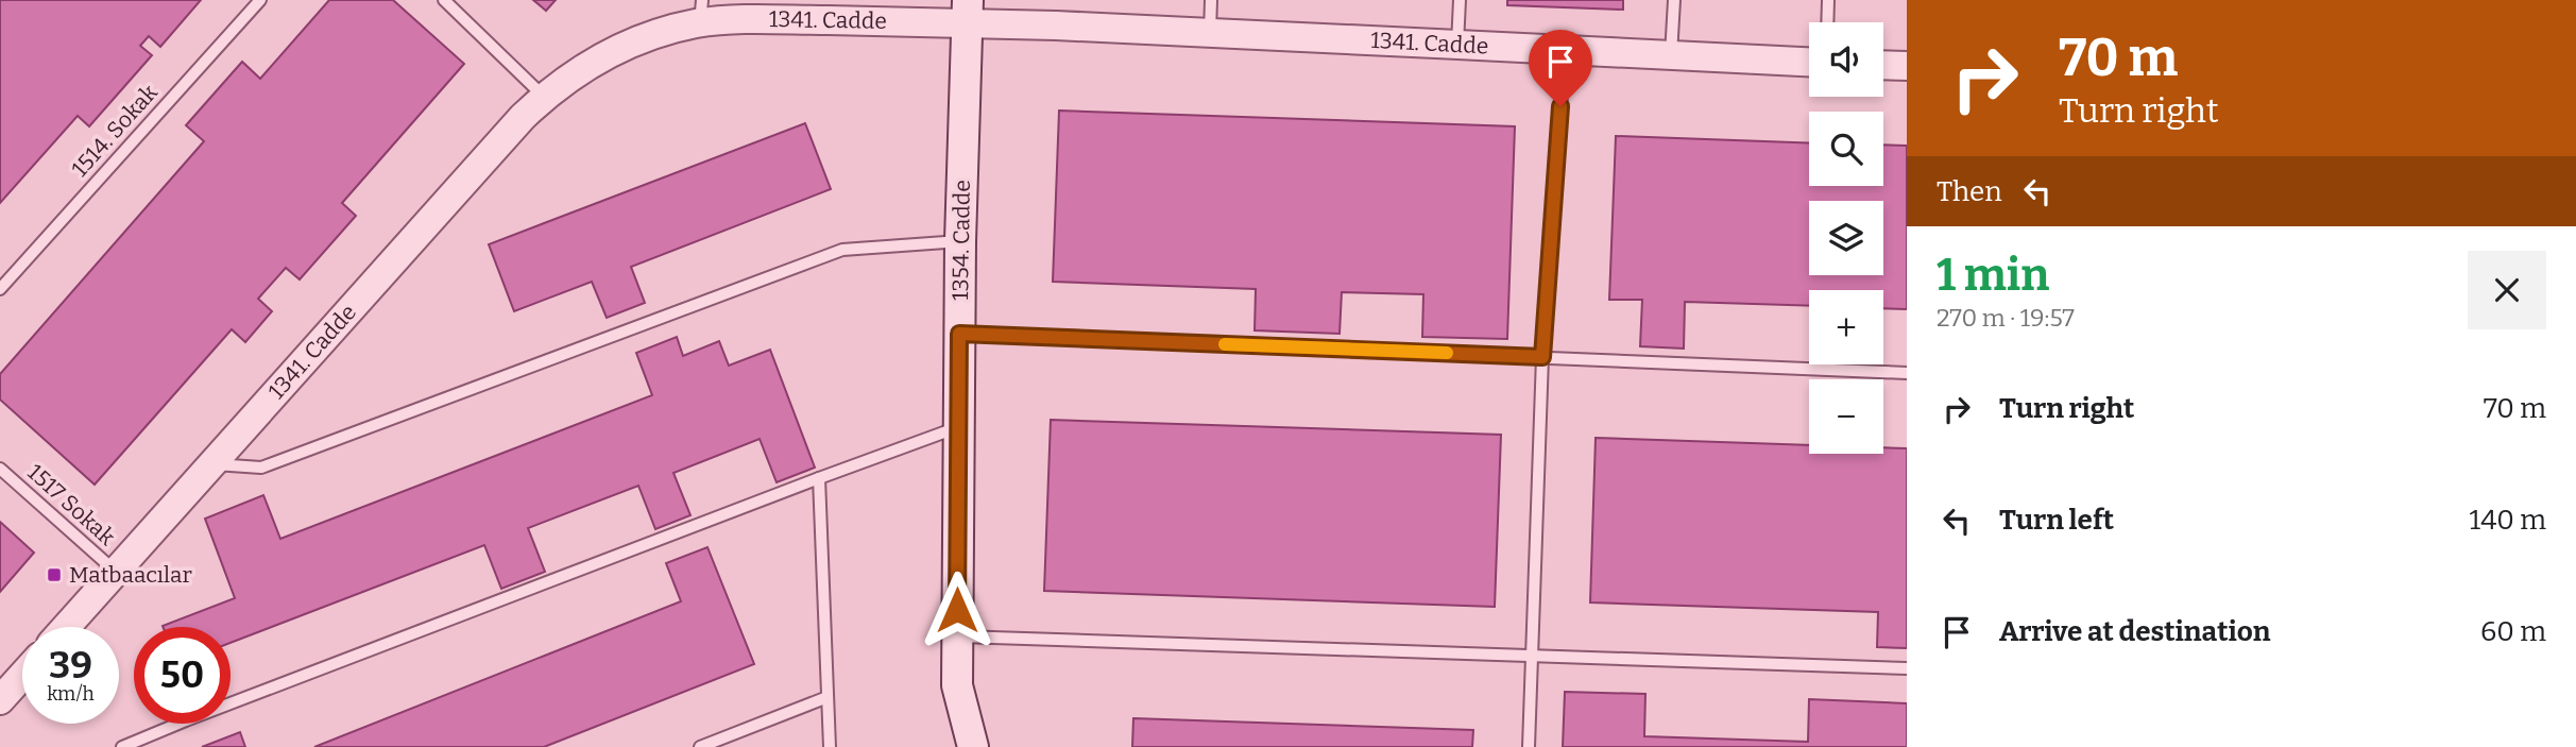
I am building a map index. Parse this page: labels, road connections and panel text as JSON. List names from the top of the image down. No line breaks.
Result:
{"streets":{"main road":["1354. Cadde"],"street":["1341. Cadde"],"lane":["1514. Sokak","1517 Sokak"]},"crossings":[["1341. Cadde","1354. Cadde"],["1341. Cadde","1517 Sokak"]],"places":{"transit":["Matbaacılar"]},"page":{"turn":["70 m","Turn right"],"map_buttons":["+","−"],"then":"Then","heading":["1 min","270 m · 19:57"],"list":[{"name":"Turn right","value":"70 m"},{"name":"Turn left","value":"140 m"},{"name":"Arrive at destination","value":"60 m"}],"speed":"39 km/h","limit":"50"}}
